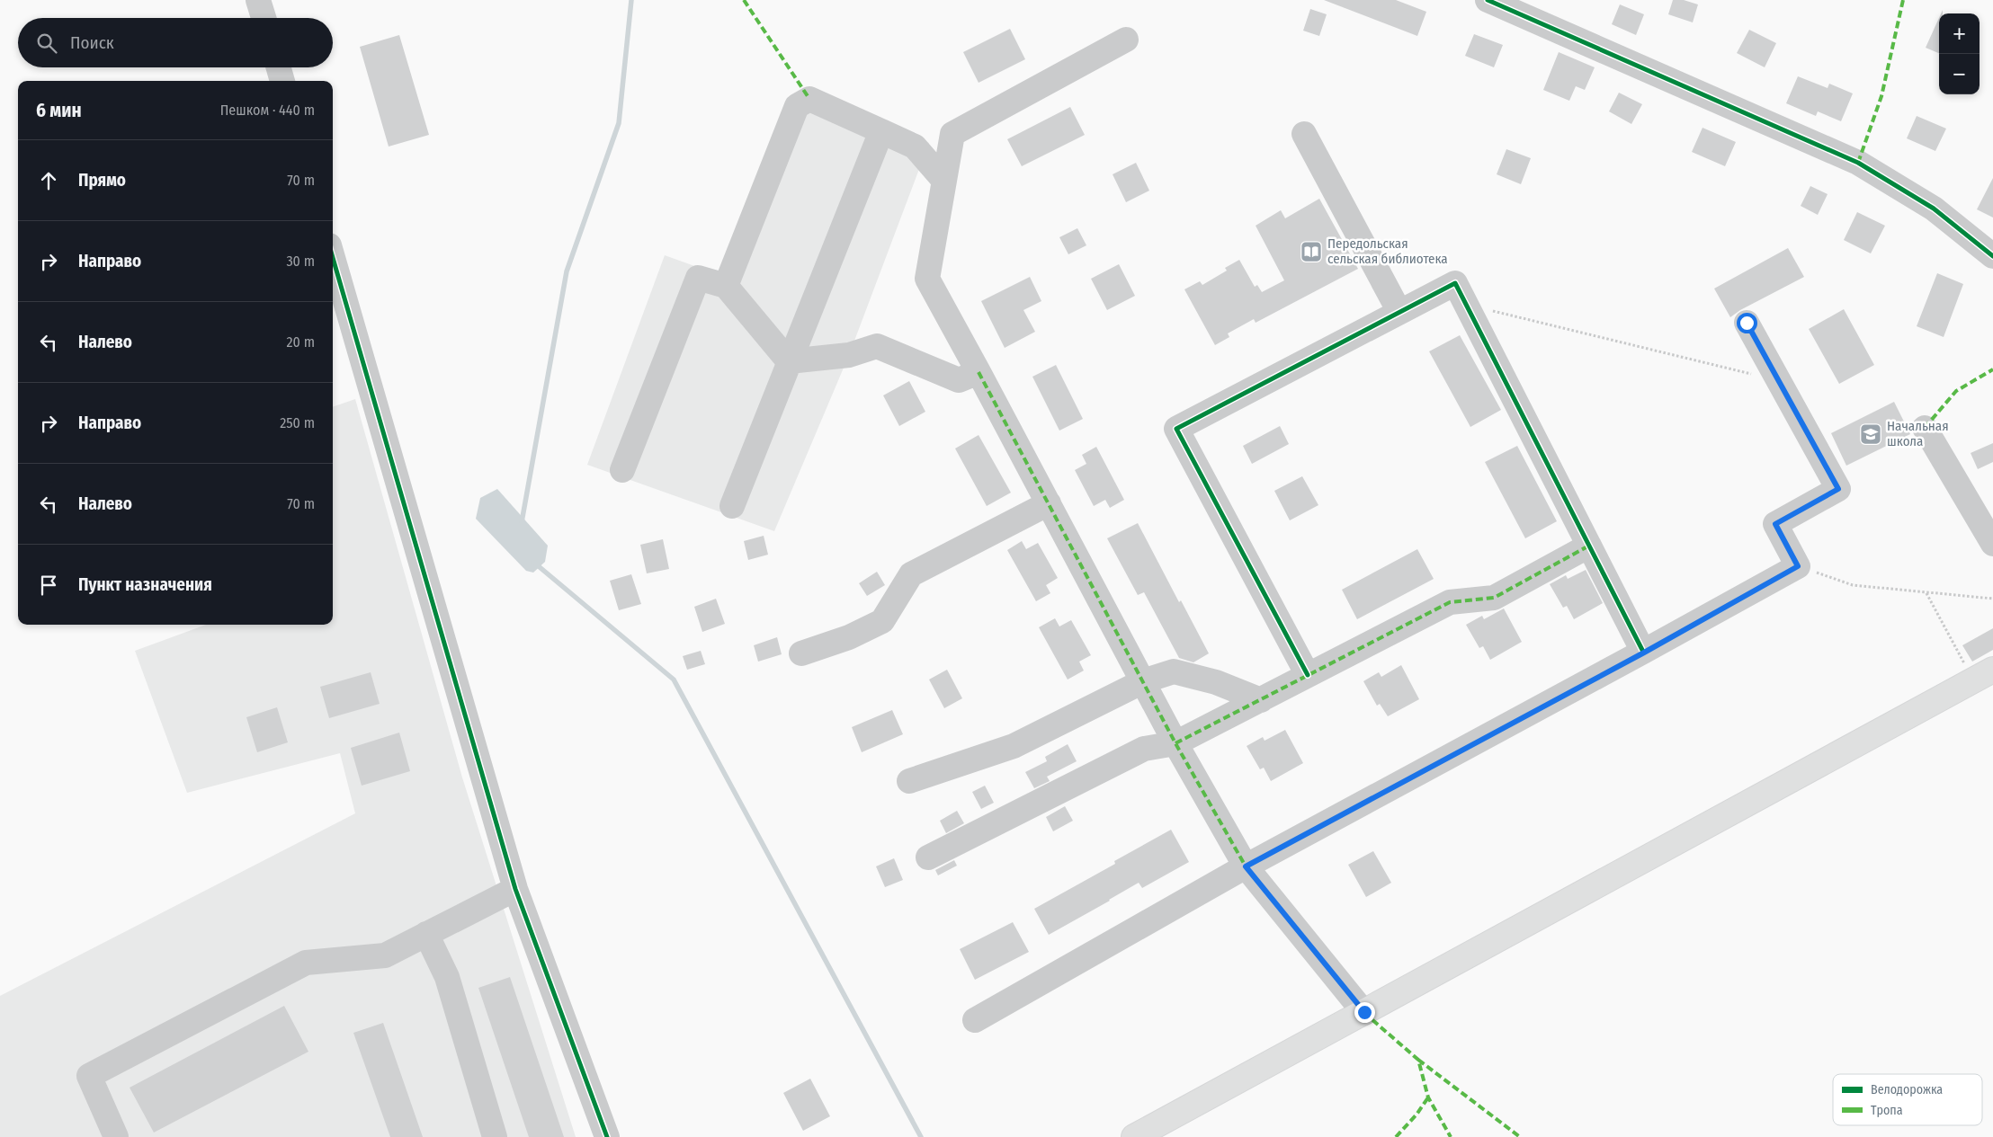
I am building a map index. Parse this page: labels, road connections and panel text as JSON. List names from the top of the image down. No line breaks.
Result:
{"places":{"library":["Передольская сельская библиотека"],"school or university":["Начальная школа"]},"legend":["Велодорожка","Тропа"],"page":{"map_buttons":["+","−"],"search":"Поиск","heading":["6 мин","Пешком · 440 m"],"list":[["Прямо","70 m"],["Направо","30 m"],["Налево","20 m"],["Направо","250 m"],["Налево","70 m"],"Пункт назначения"]}}
